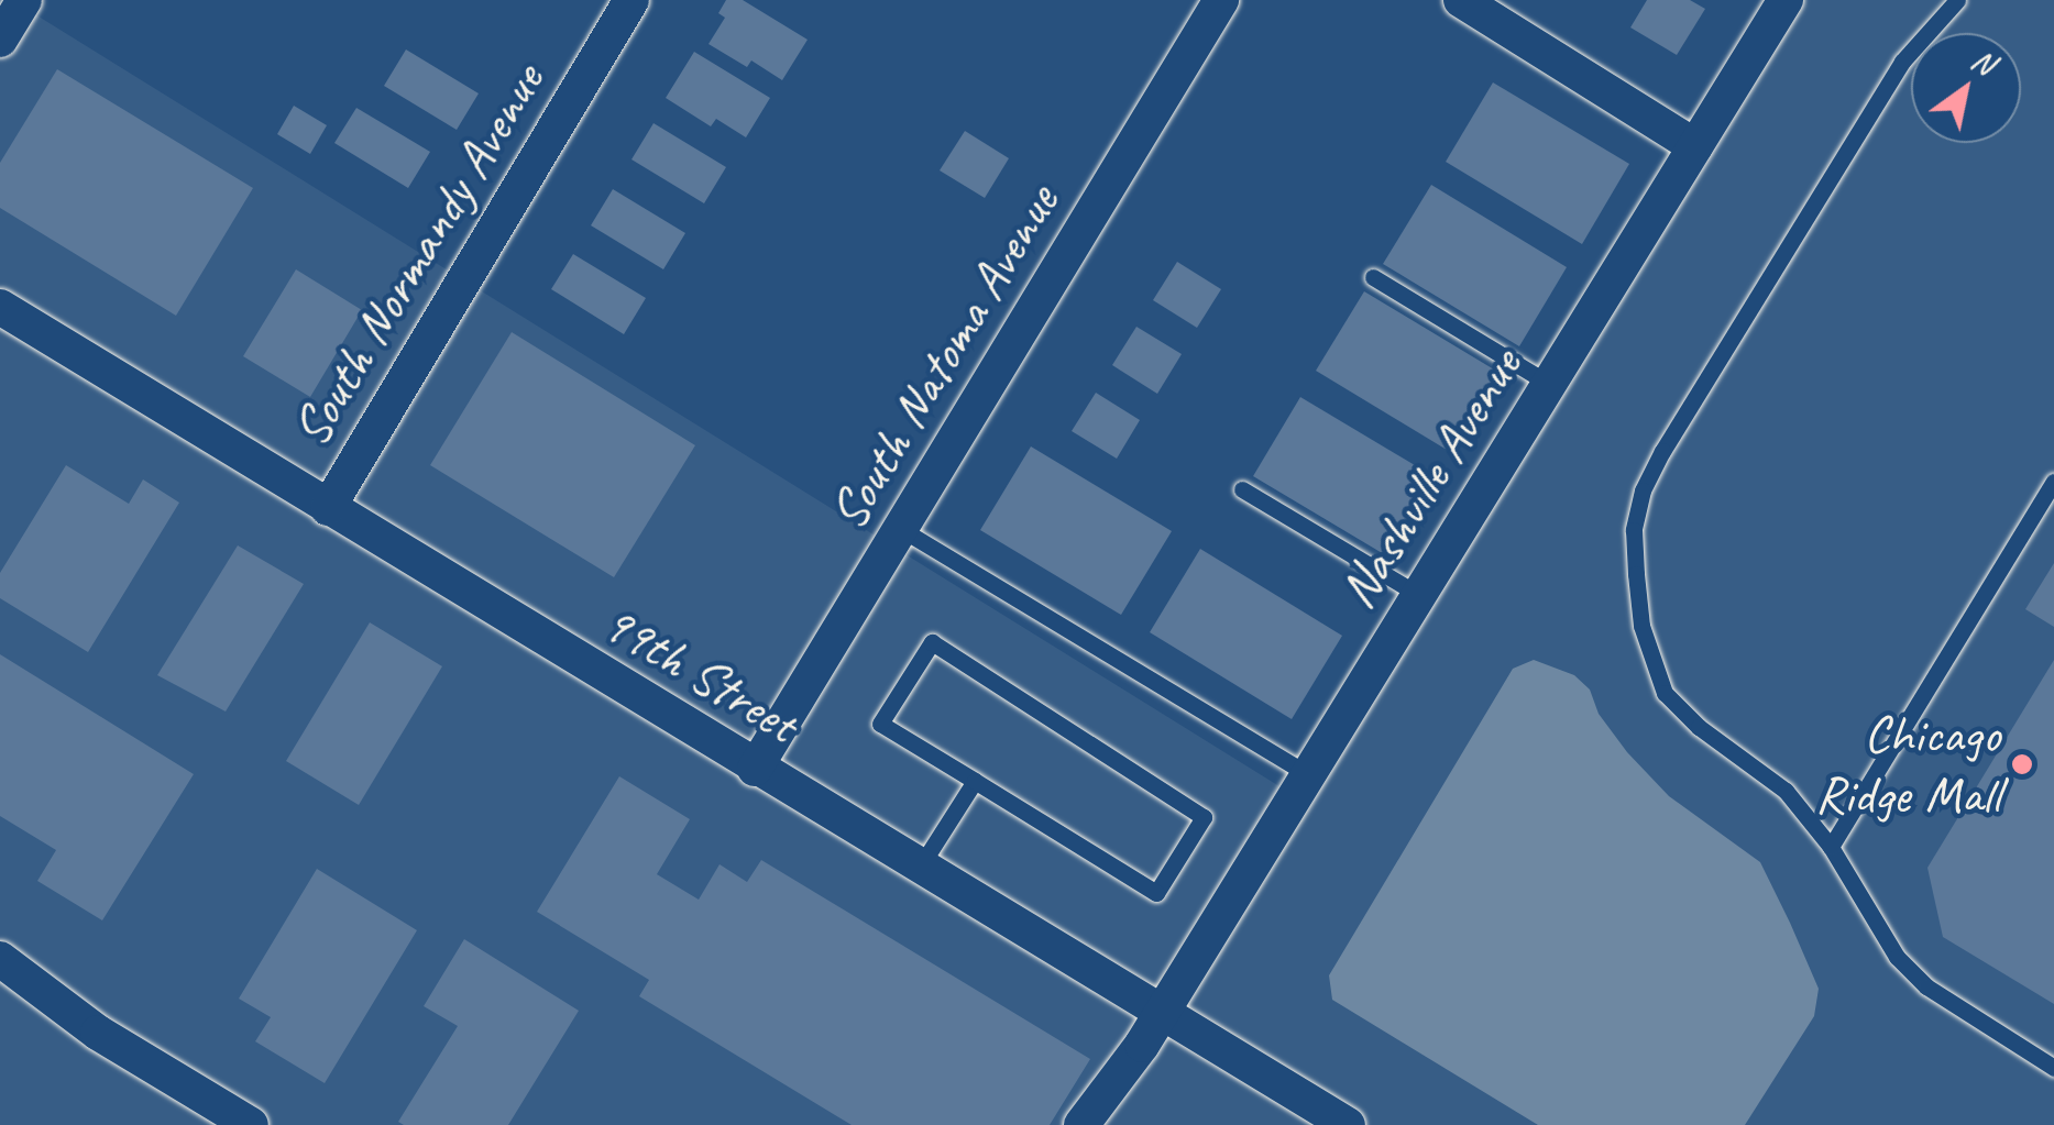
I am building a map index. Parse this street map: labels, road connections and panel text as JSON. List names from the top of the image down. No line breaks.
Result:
{"streets":{"street":["South Normandy Avenue","South Natoma Avenue","Nashville Avenue","99th Street"]},"crossings":[["South Normandy Avenue","99th Street"],["South Natoma Avenue","99th Street"],["Nashville Avenue","99th Street"]],"places":["Chicago Ridge Mall"],"north":"top right"}
